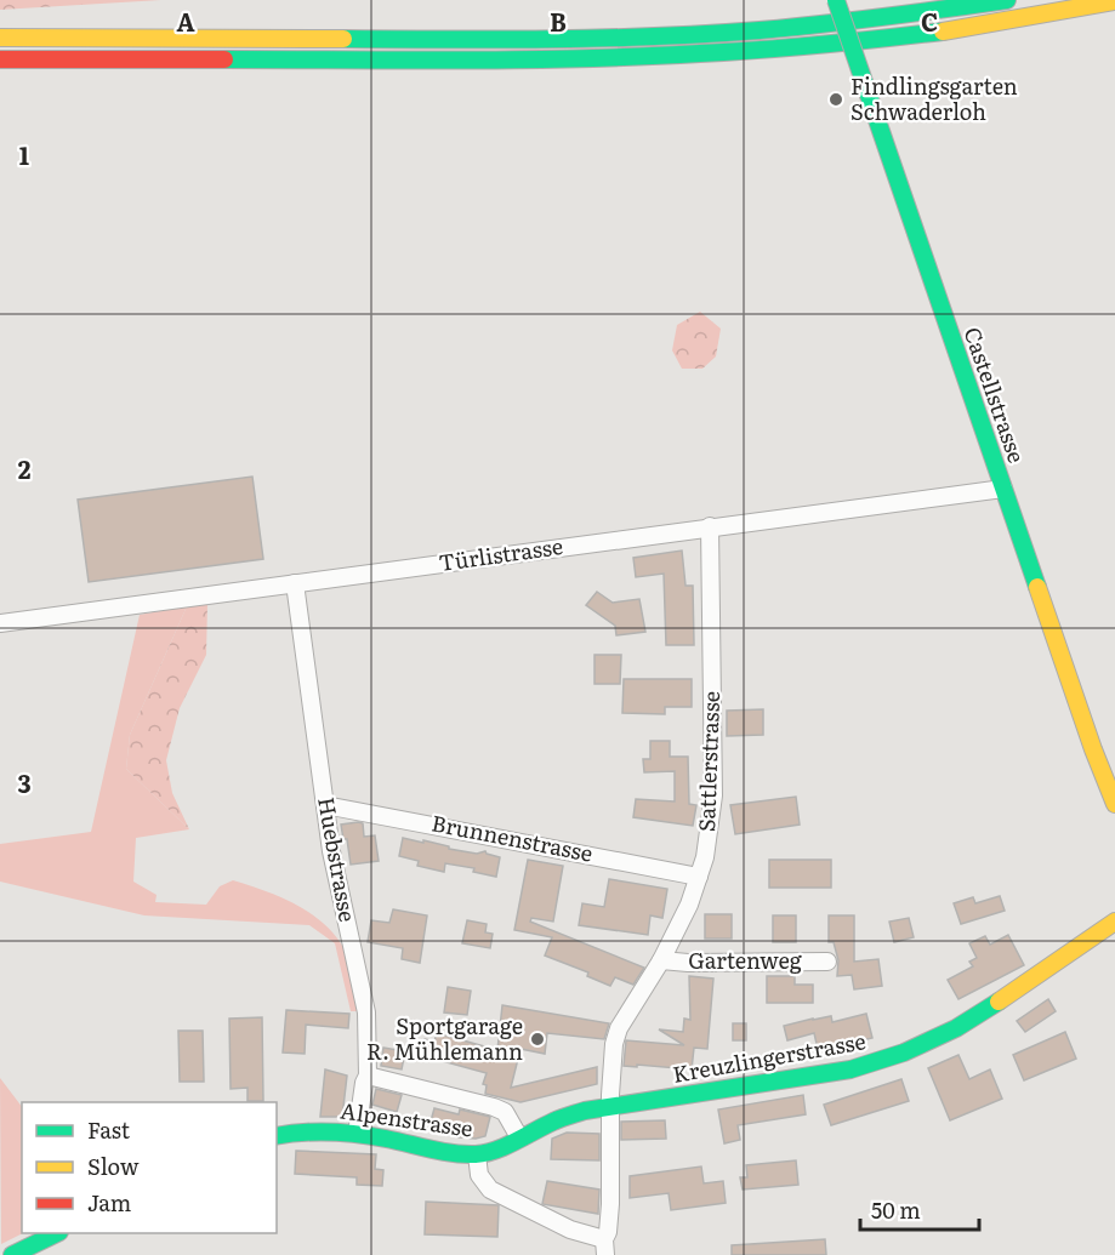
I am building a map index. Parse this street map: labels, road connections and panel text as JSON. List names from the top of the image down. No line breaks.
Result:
{"streets":{"main road":["Castellstrasse","Kreuzlingerstrasse","Alpenstrasse"],"street":["Türlistrasse","Sattlerstrasse","Brunnenstrasse","Huebstrasse","Gartenweg"]},"crossings":[["Castellstrasse","Türlistrasse"],["Türlistrasse","Sattlerstrasse"],["Türlistrasse","Huebstrasse"],["Sattlerstrasse","Brunnenstrasse"],["Sattlerstrasse","Gartenweg"],["Sattlerstrasse","Kreuzlingerstrasse"],["Sattlerstrasse","Alpenstrasse"],["Brunnenstrasse","Huebstrasse"],["Huebstrasse","Alpenstrasse"],["Kreuzlingerstrasse","Alpenstrasse"]],"places":["Findlingsgarten Schwaderloh","Sportgarage R. Mühlemann"],"legend":["Fast","Slow","Jam"],"scale_bar":"50 m","grid":{"columns":["A","B","C"],"rows":["1","2","3"]}}
